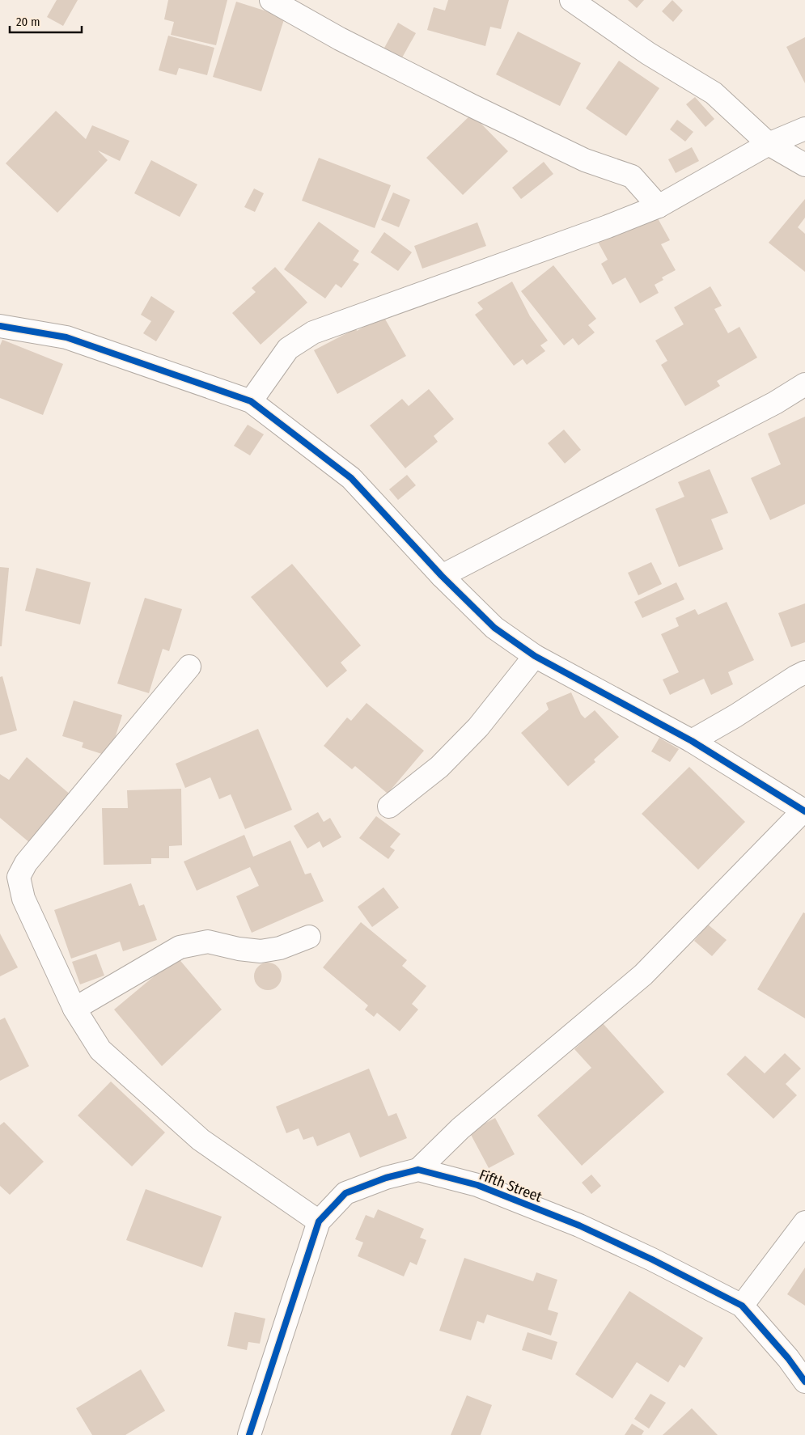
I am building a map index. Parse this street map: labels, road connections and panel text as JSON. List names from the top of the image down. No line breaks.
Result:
{"streets":{"street":["Fifth Street"]},"scale_bar":"20 m"}
